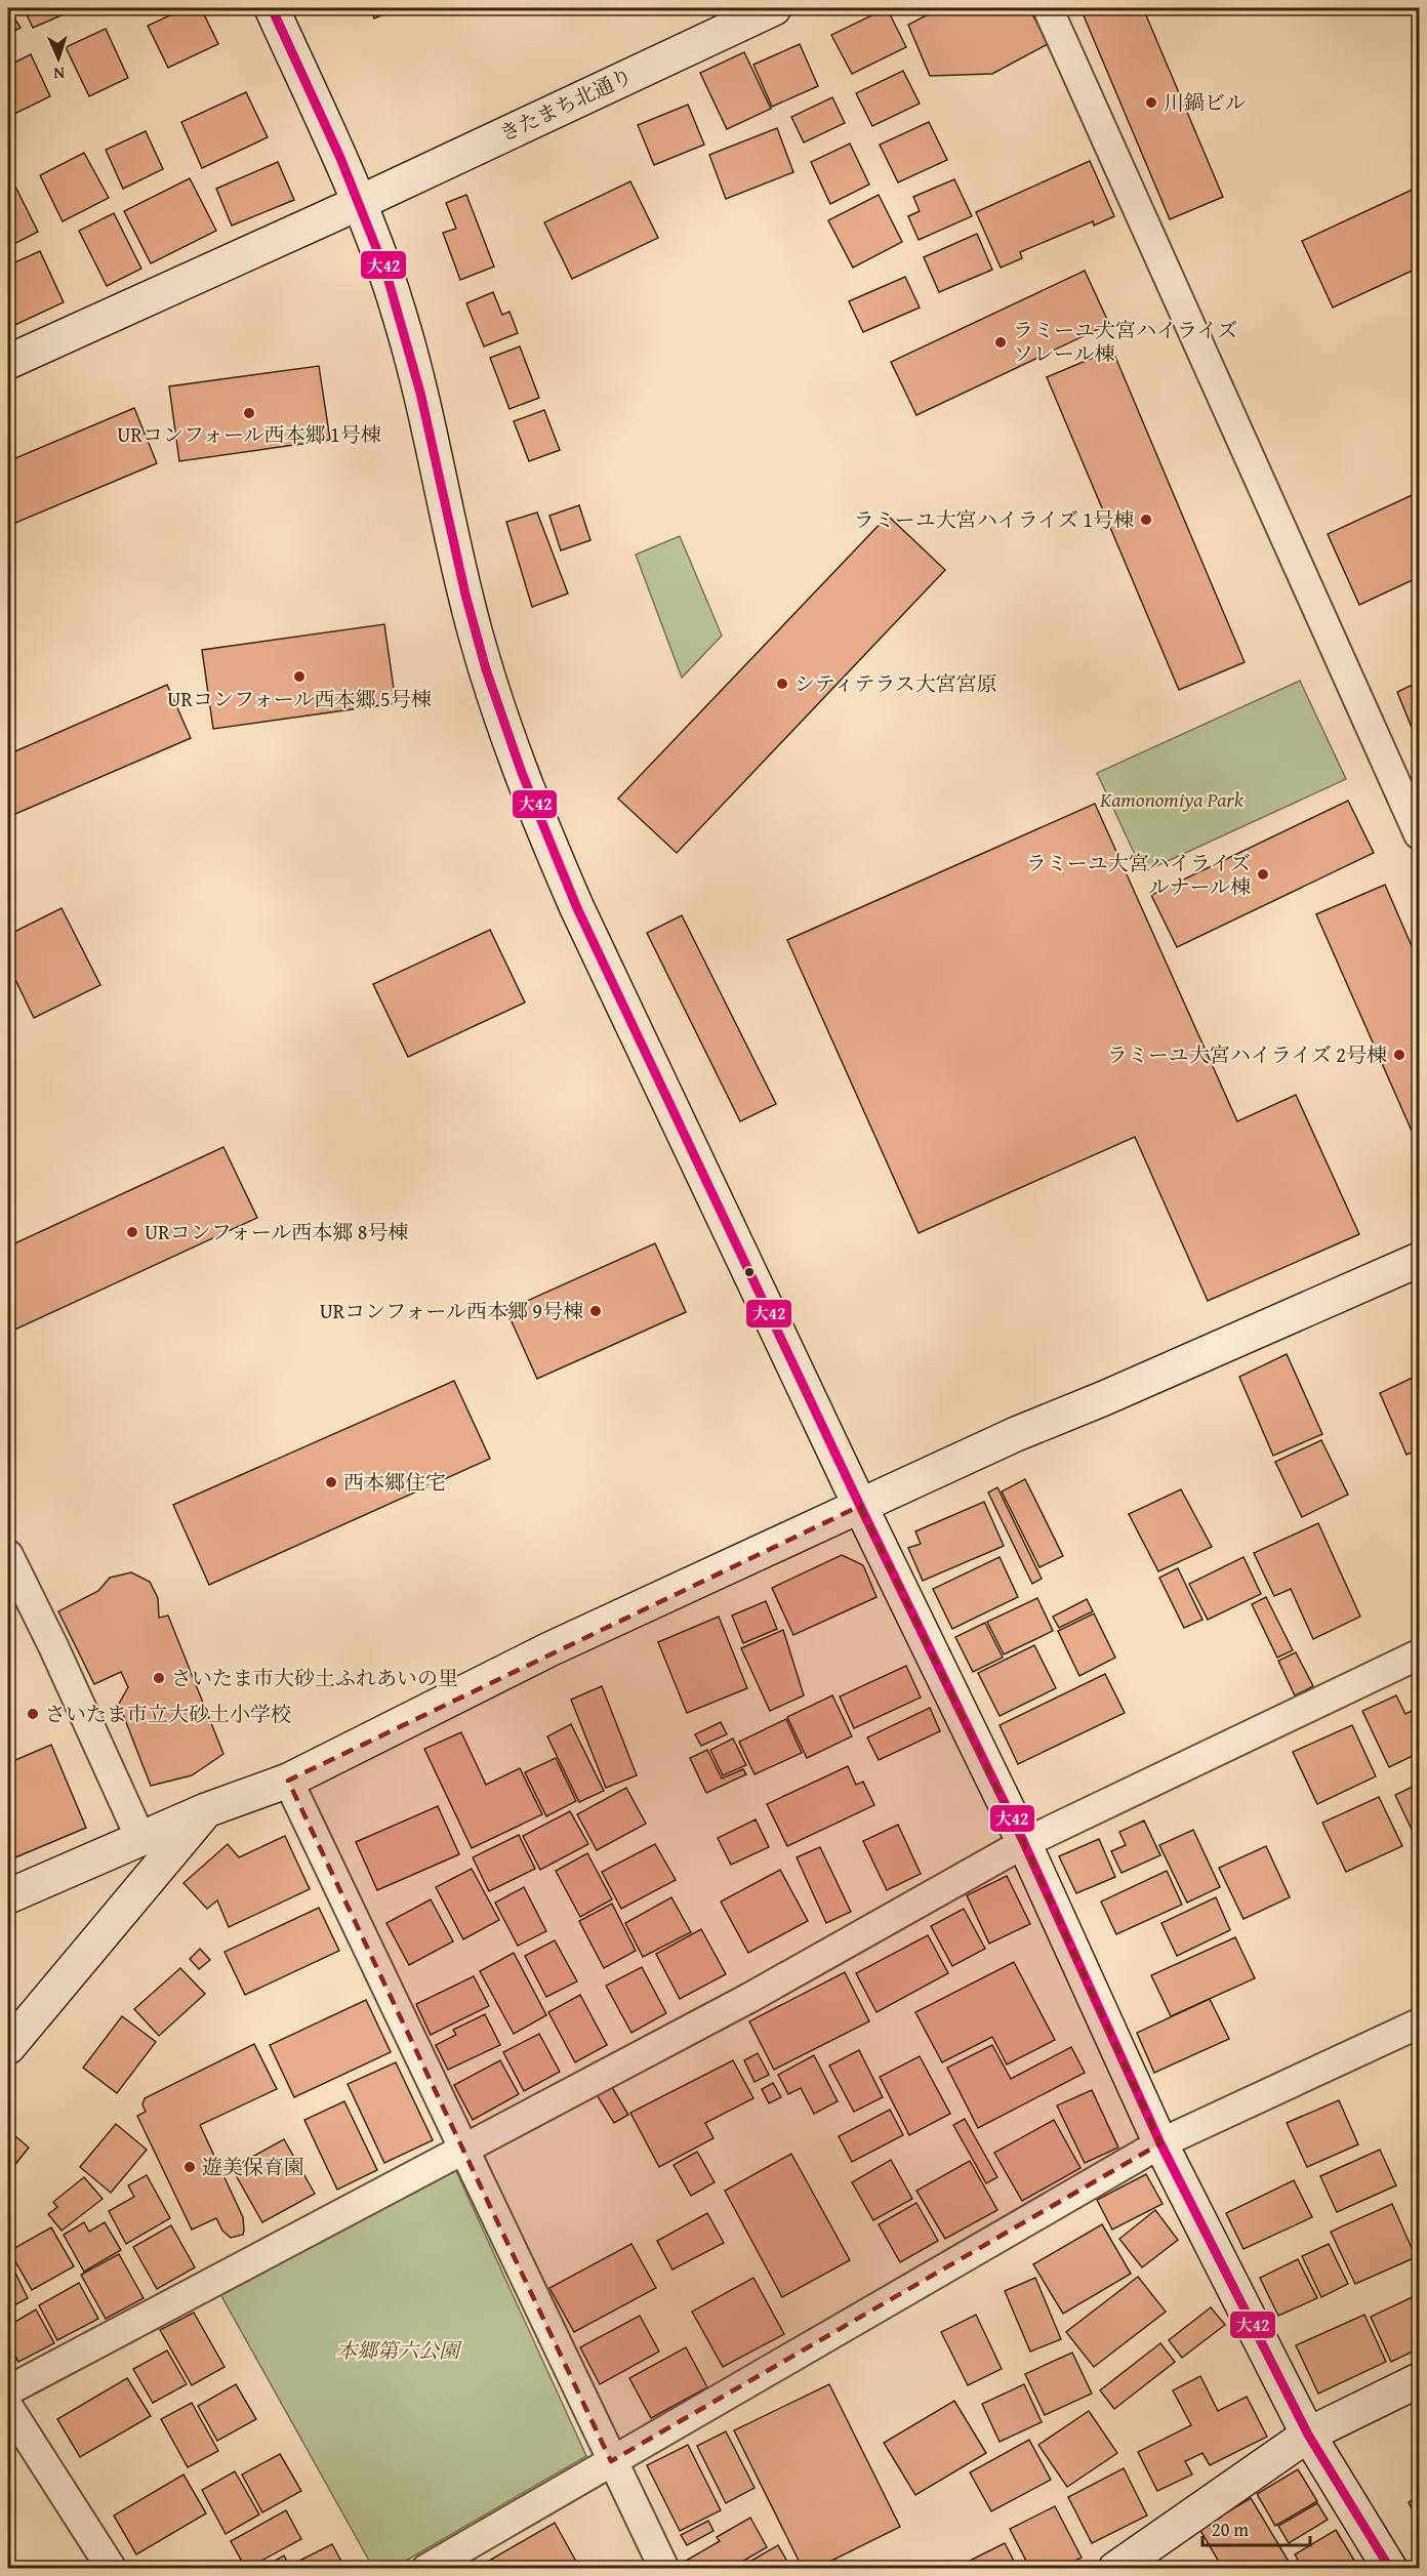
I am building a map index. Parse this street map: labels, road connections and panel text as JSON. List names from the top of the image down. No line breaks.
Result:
{"streets":{"street":["きたまち北通り"]},"parks":["Kamonomiya Park","本郷第六公園"],"places":["川鍋ビル","ラミーユ大宮ハイライズ ソレール棟","URコンフォール西本郷 1号棟","ラミーユ大宮ハイライズ 1号棟","URコンフォール西本郷 5号棟","シティテラス大宮宮原","ラミーユ大宮ハイライズ ルナール棟","ラミーユ大宮ハイライズ 2号棟","URコンフォール西本郷 8号棟","URコンフォール西本郷 9号棟","西本郷住宅","さいたま市大砂土ふれあいの里","さいたま市立大砂土小学校","遊美保育園"],"lines":["transit line 大42"],"scale_bar":"20 m","north":"bottom"}
